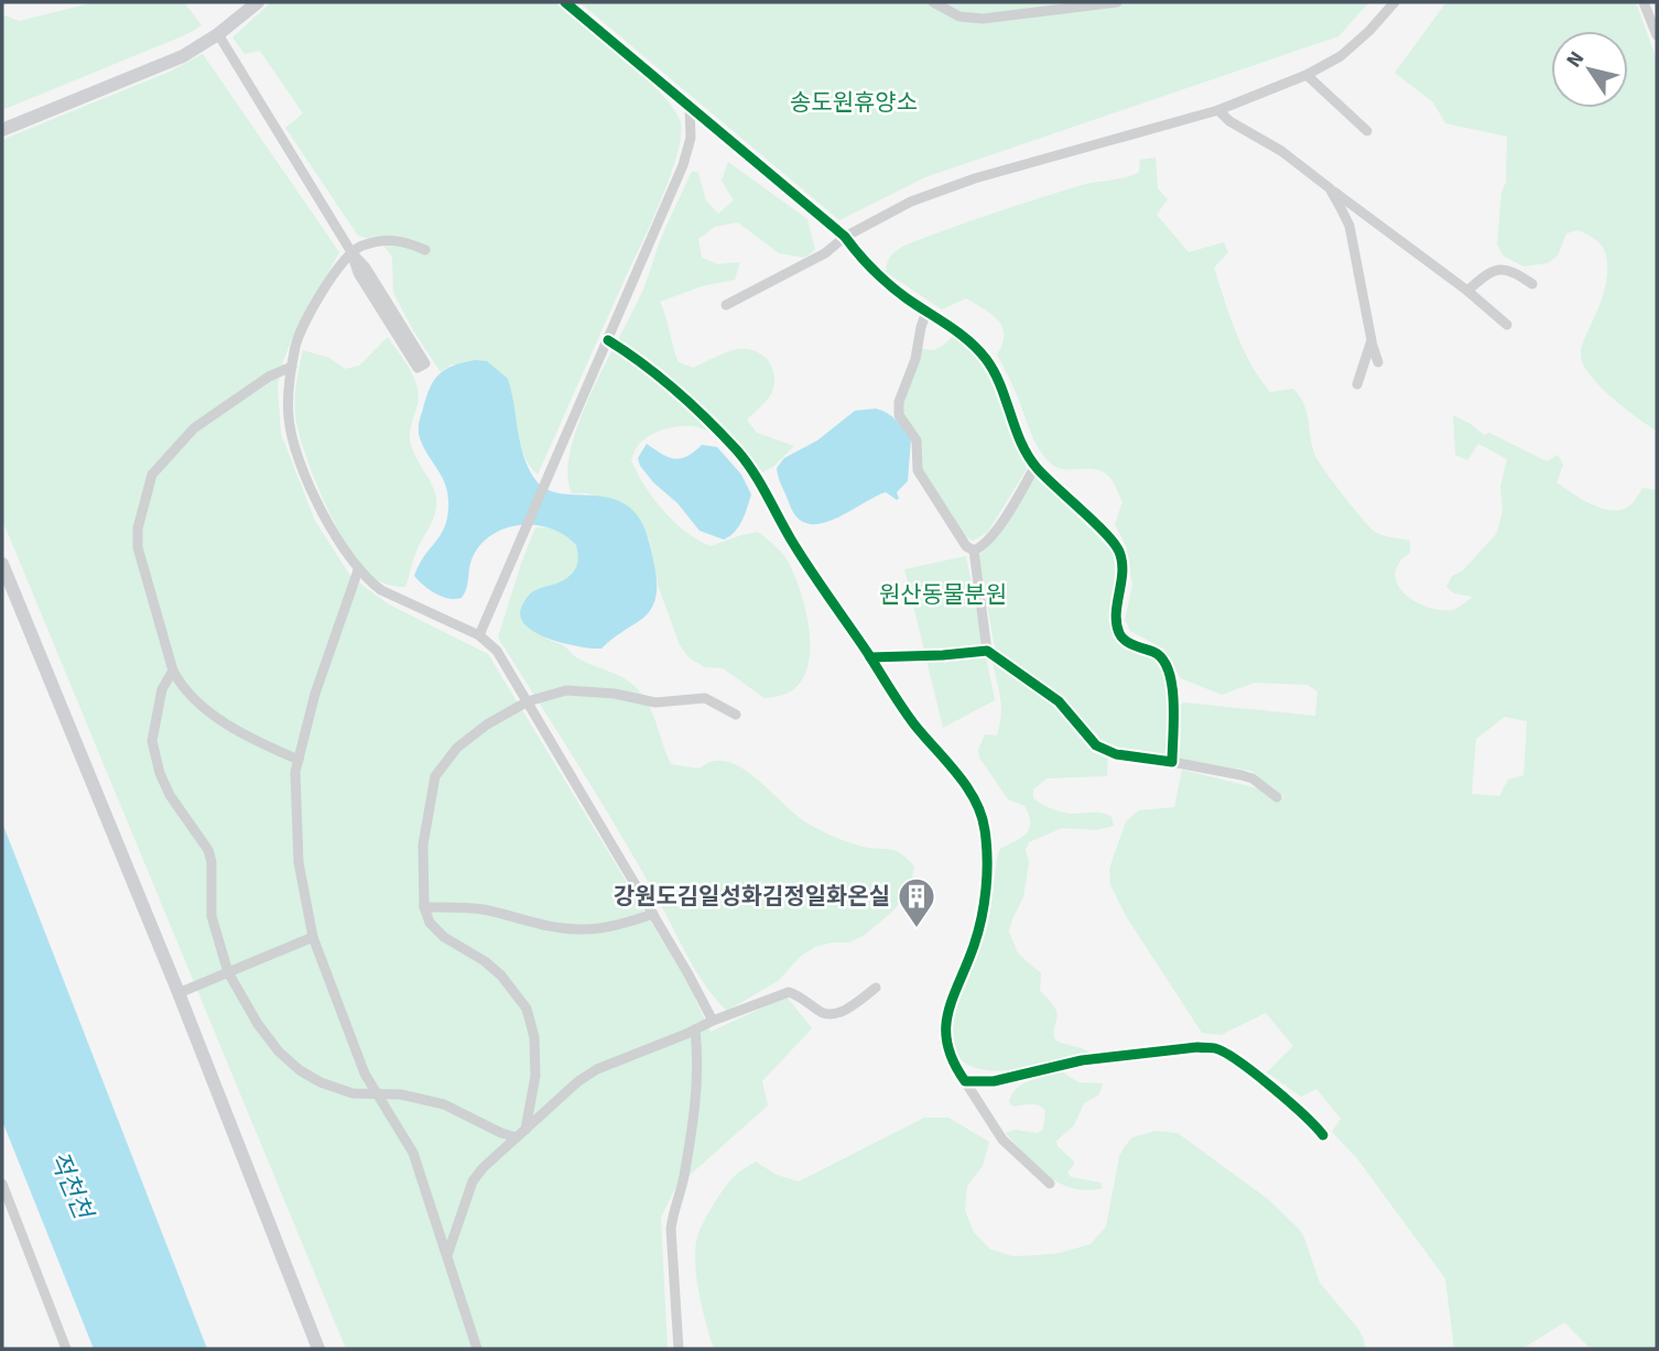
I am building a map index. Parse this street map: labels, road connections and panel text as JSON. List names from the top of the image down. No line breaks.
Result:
{"water":["적천천"],"parks":["송도원휴양소","원산동물분원"],"places":{"building":["강원도김일성화김정일화온실"]},"north":"top left"}
